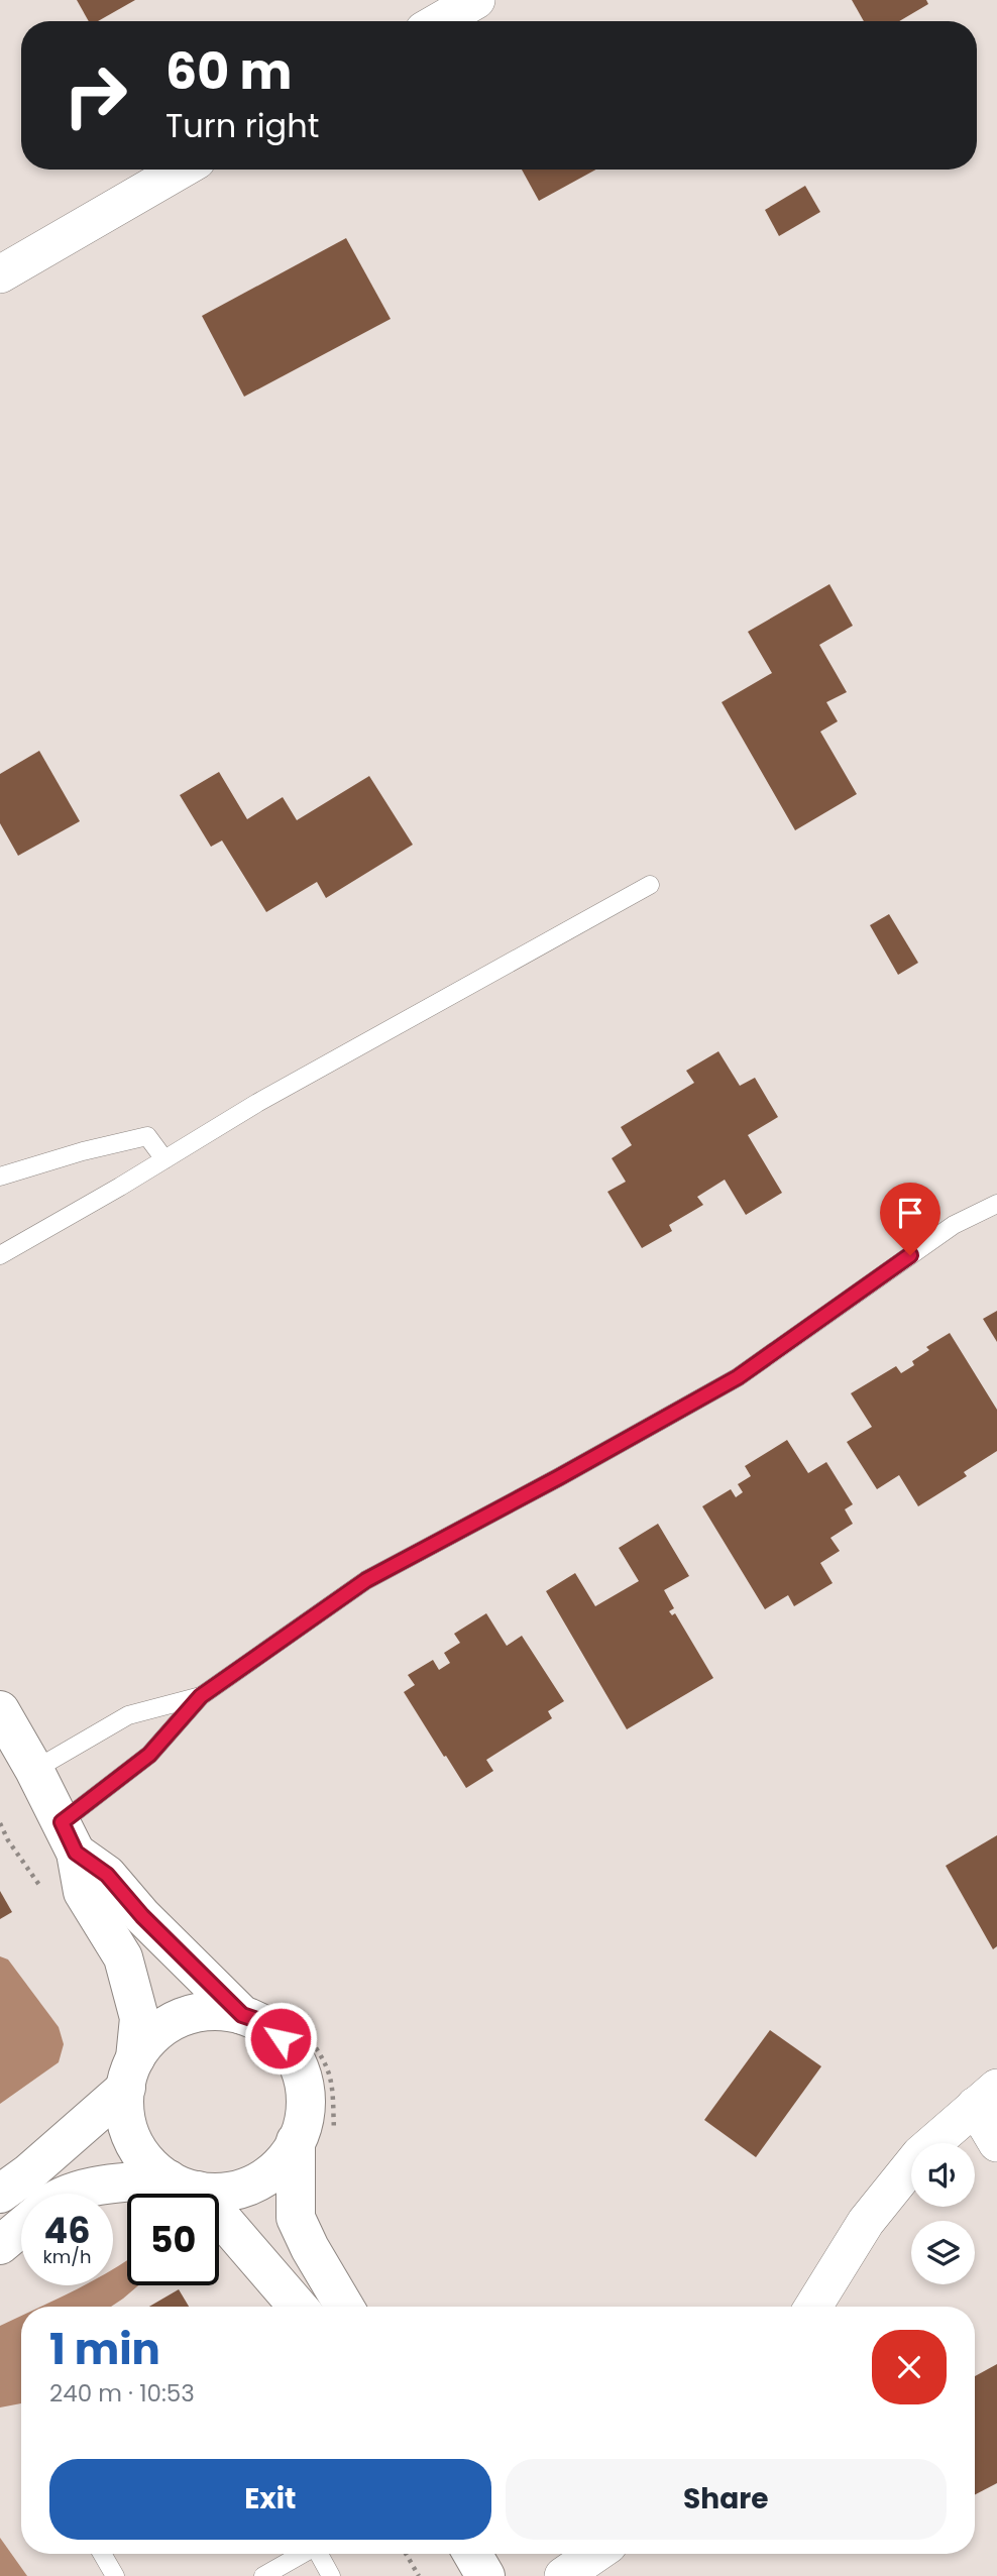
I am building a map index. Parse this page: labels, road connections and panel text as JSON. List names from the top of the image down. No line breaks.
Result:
{"page":{"turn":["60 m","Turn right"],"speed":"46 km/h","limit":"50","heading":["1 min","240 m · 10:53"],"buttons":["Exit","Share"]}}
